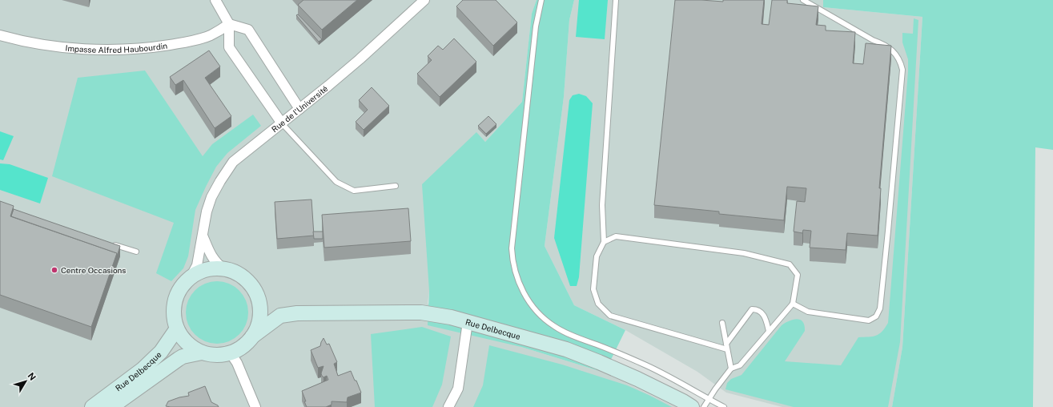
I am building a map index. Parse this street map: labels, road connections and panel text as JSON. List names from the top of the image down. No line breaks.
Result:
{"streets":{"street":["Impasse Alfred Haubourdin","Rue de l'Université","Rue Delbecque"]},"crossings":[["Rue de l'Université","Rue Delbecque"]],"places":["Centre Occasions"],"north":"top right"}
